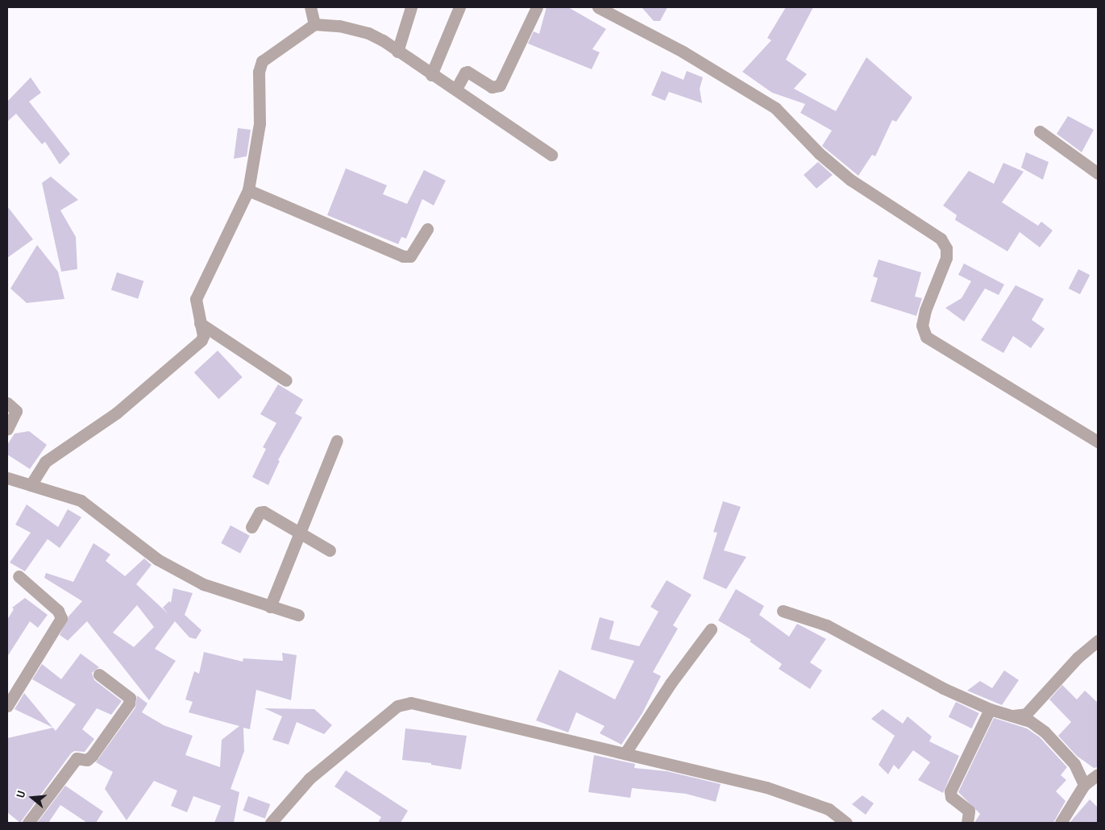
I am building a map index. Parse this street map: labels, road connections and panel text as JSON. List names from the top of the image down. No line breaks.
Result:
{"north":"left"}
